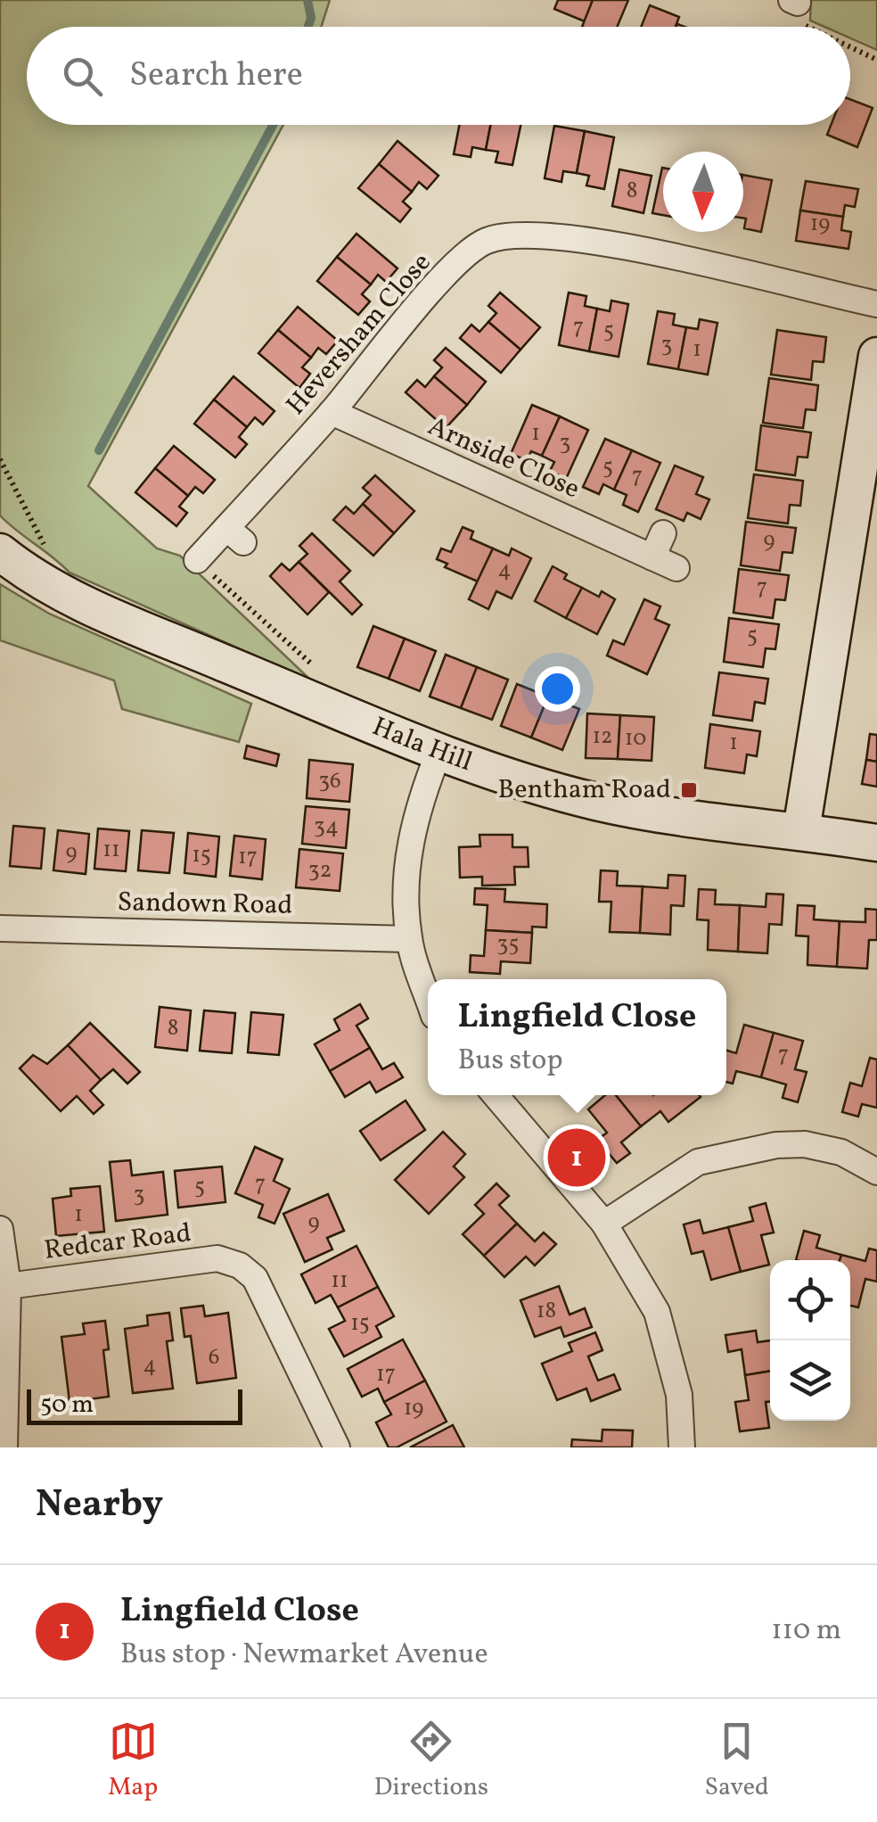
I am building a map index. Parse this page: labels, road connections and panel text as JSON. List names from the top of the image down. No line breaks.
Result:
{"streets":{"street":["Heversham Close","Arnside Close","Hala Hill","Sandown Road","Redcar Road"]},"crossings":[["Heversham Close","Arnside Close"]],"places":{"transit":["Bentham Road"]},"house_numbers":["8","19","7","5","3","1","1","3","5","7","9","4","7","5","12","10","1","36","34","11","9","15","17","32","35","8","7","7","5","3","1","9","11","18","15","6","4","17","19"],"scale_bar":"50 m","north":"bottom","page":{"search":"Search here","popup":["Lingfield Close","Bus stop"],"pins":"1","scale":"50 m","heading":"Nearby","list":[{"mark":"1","name":"Lingfield Close","note":"Bus stop · Newmarket Avenue","value":"110 m"}],"nav":["Map","Directions","Saved"]}}
